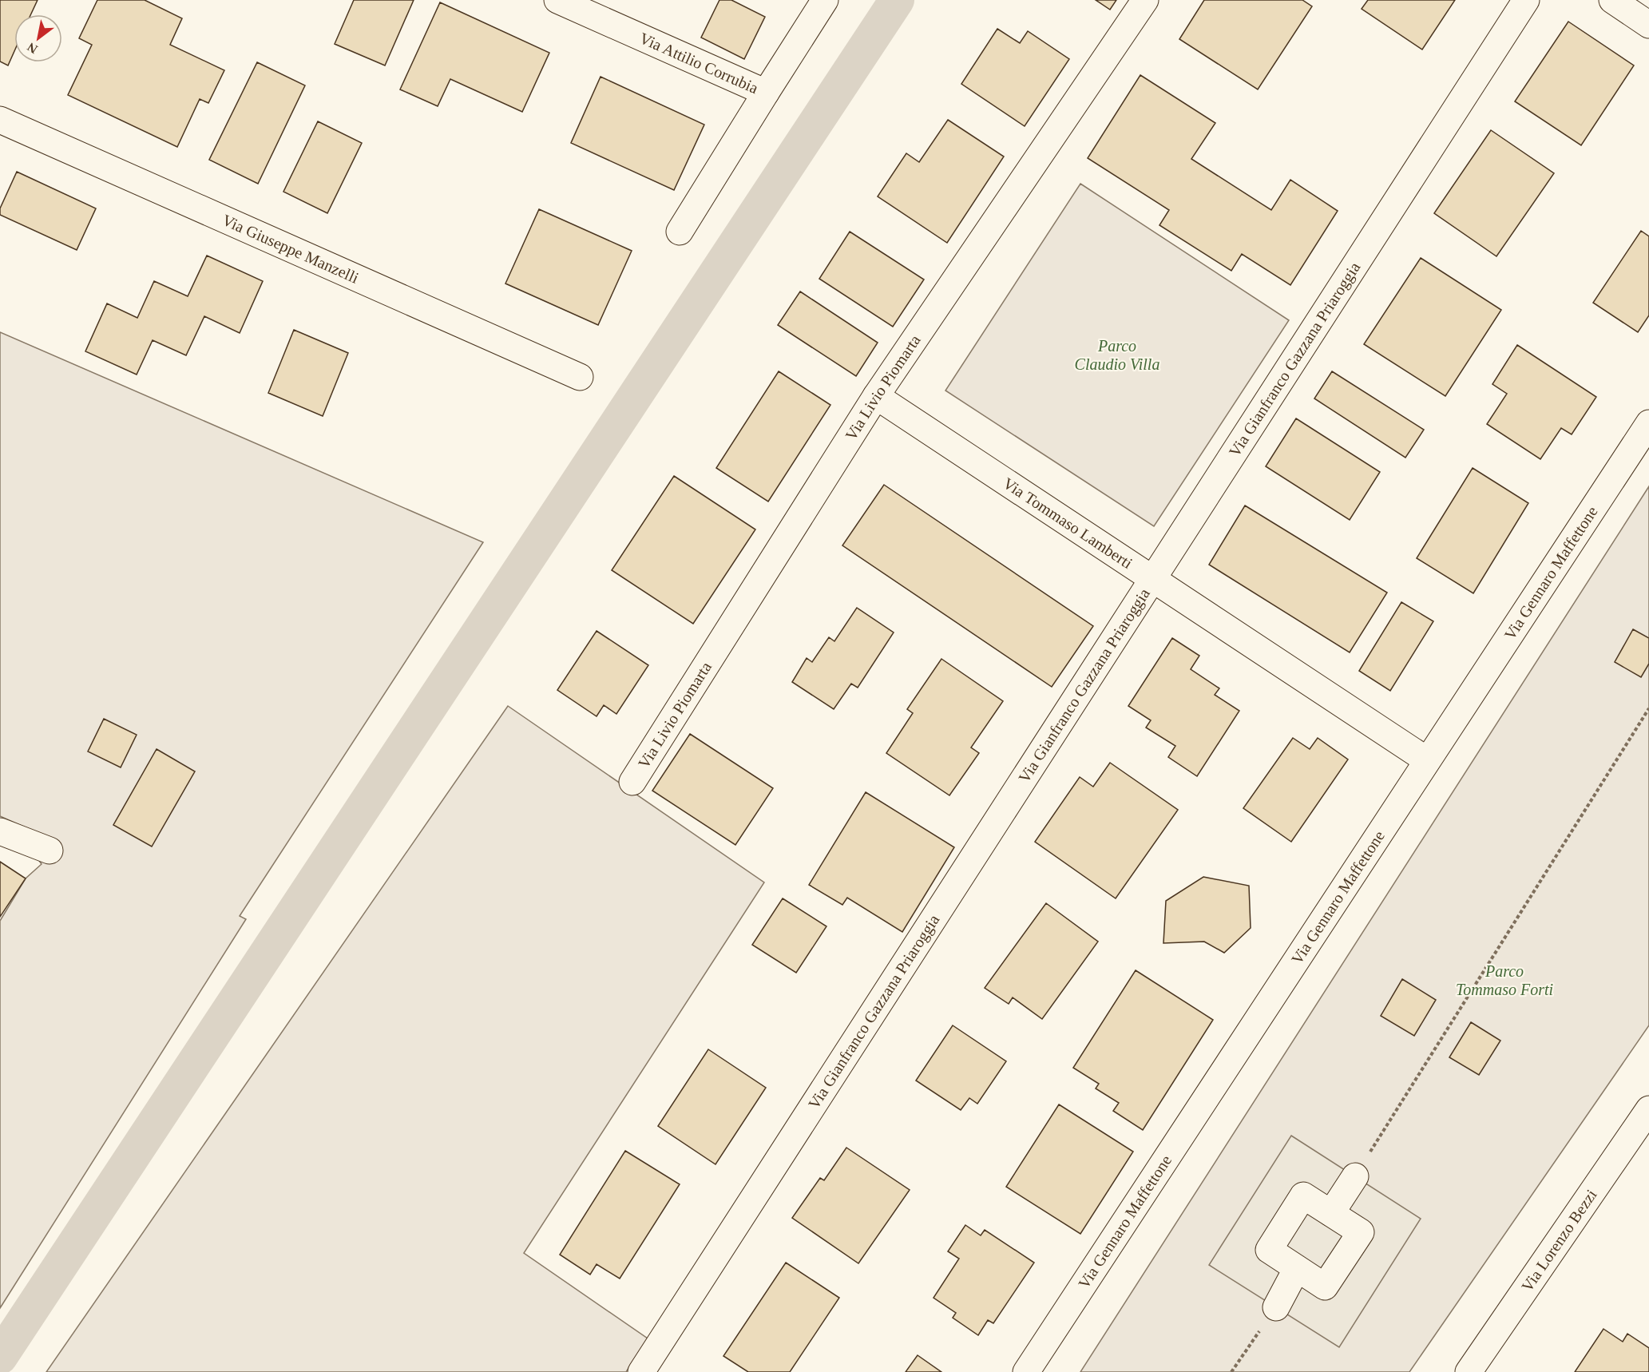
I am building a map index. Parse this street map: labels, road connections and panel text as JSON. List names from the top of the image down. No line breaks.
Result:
{"streets":{"street":["Via Attilio Corrubia","Via Giuseppe Manzelli","Via Gianfranco Gazzana Priaroggia","Via Livio Piomarta","Via Tommaso Lamberti","Via Gennaro Maffettone","Via Lorenzo Bezzi"]},"crossings":[["Via Gianfranco Gazzana Priaroggia","Via Tommaso Lamberti"],["Via Livio Piomarta","Via Tommaso Lamberti"],["Via Tommaso Lamberti","Via Gennaro Maffettone"]],"parks":["Parco Claudio Villa","Parco Tommaso Forti"],"north":"bottom left"}
